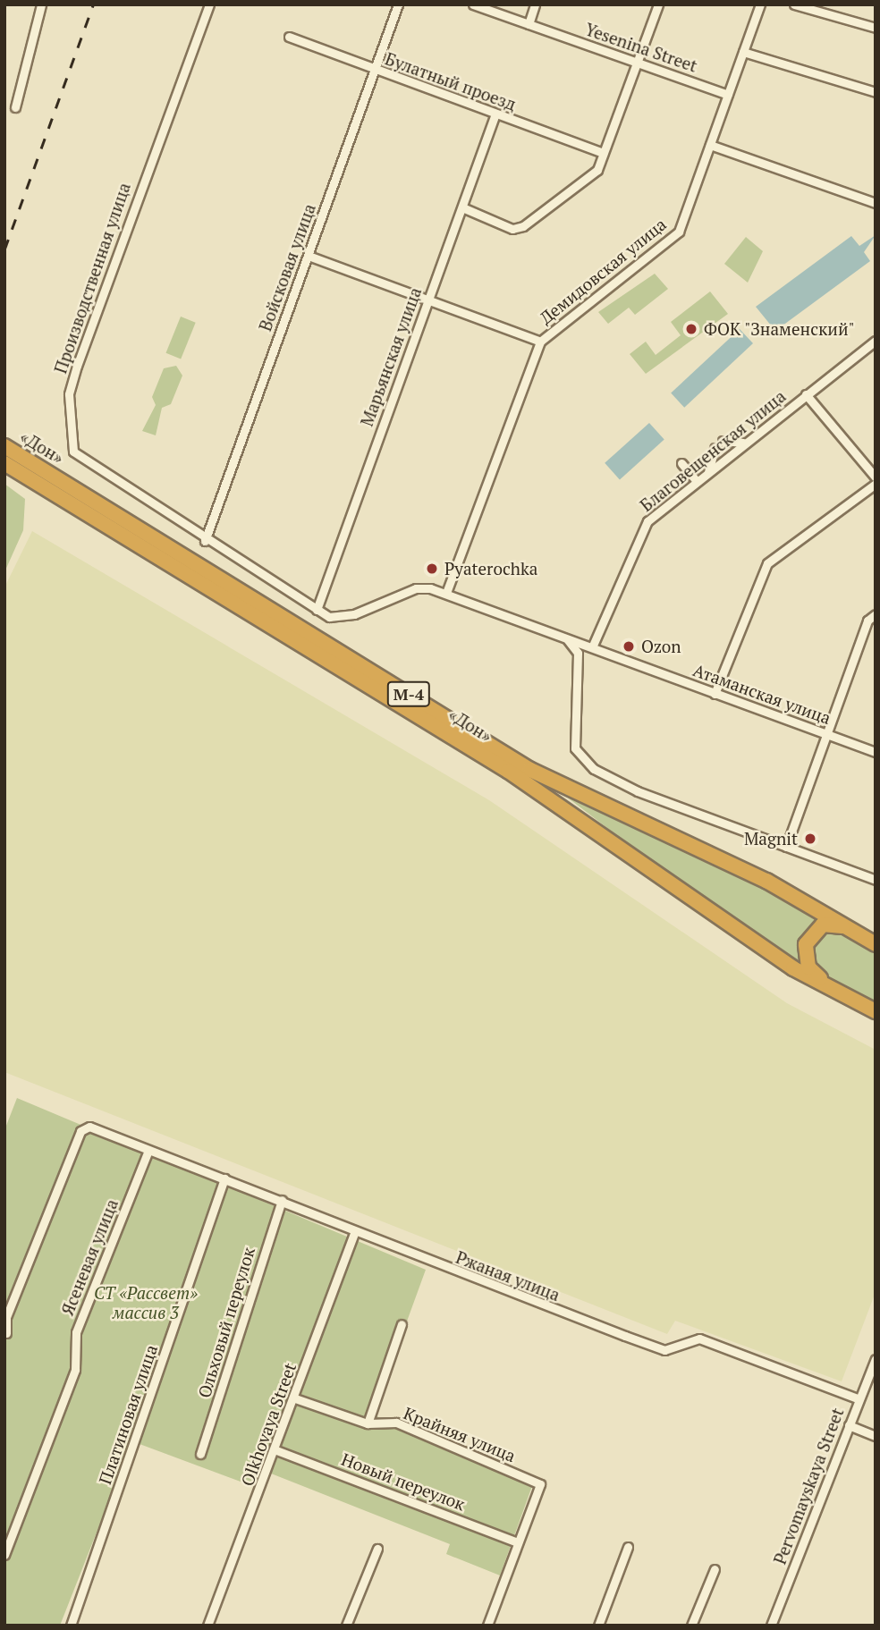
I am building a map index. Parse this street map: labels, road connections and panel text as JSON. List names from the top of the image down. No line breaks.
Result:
{"streets":{"highway":["«Дон»","М-4"],"street":["Yesenina Street","Булатный проезд","Войсковая улица","Демидовская улица","Производственная улица","Марьянская улица","Благовещенская улица","Атаманская улица","Ясеневая улица","Ржаная улица","Ольховый переулок","Платиновая улица","Olkhovaya Street","Крайняя улица","Новый переулок","Pervomayskaya Street"]},"crossings":[["Yesenina Street","Демидовская улица"],["Булатный проезд","Войсковая улица"],["Булатный проезд","Марьянская улица"],["Войсковая улица","Производственная улица"],["Демидовская улица","Атаманская улица"],["Производственная улица","Марьянская улица"],["Производственная улица","Атаманская улица"],["Марьянская улица","Атаманская улица"],["«Дон»","М-4"],["Благовещенская улица","Атаманская улица"],["Ясеневая улица","Ржаная улица"],["Ржаная улица","Ольховый переулок"],["Ржаная улица","Платиновая улица"],["Ржаная улица","Olkhovaya Street"],["Ржаная улица","Pervomayskaya Street"],["Olkhovaya Street","Крайняя улица"],["Olkhovaya Street","Новый переулок"],["Крайняя улица","Новый переулок"]],"parks":["СТ «Рассвет» массив 3"],"places":["ФОК \"Знаменский\"","Pyaterochka","Ozon","Magnit"]}
